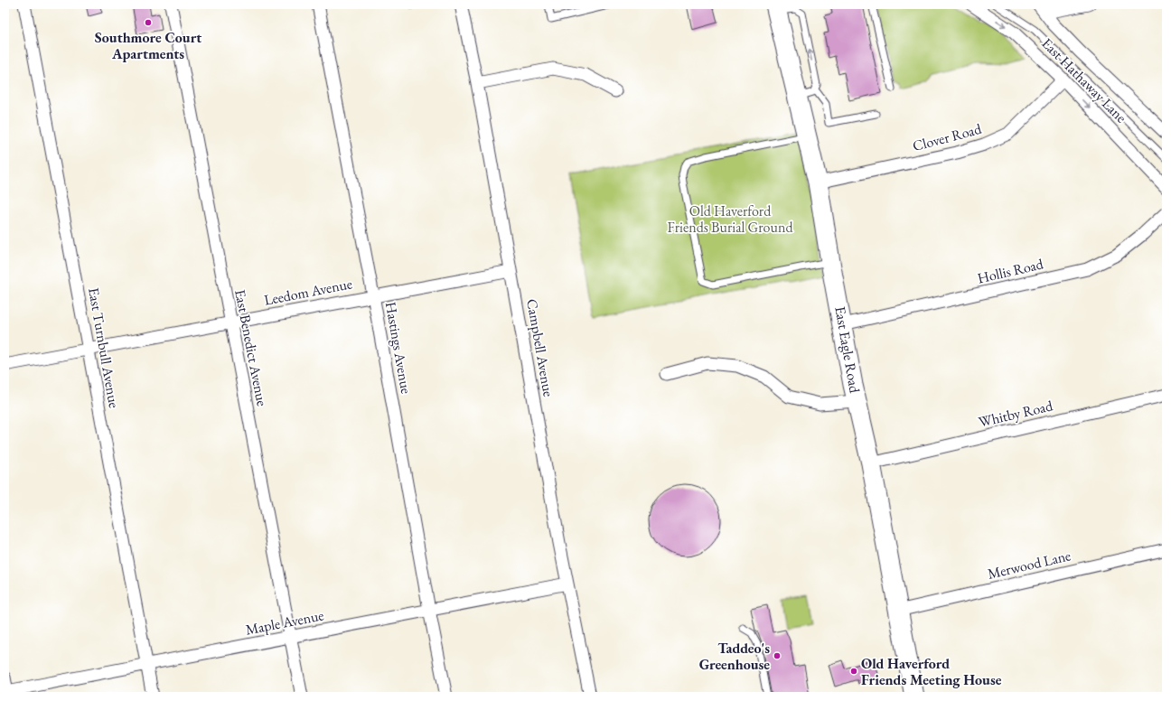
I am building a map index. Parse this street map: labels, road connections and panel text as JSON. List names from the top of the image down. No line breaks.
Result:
{"streets":{"main road":["East Eagle Road"],"street":["East Hathaway Lane","Clover Road","Hollis Road","Leedom Avenue","East Turnbull Avenue","East Benedict Avenue","Hastings Avenue","Campbell Avenue","Whitby Road","Merwood Lane","Maple Avenue"]},"crossings":[["East Hathaway Lane","Clover Road"],["Clover Road","East Eagle Road"],["Hollis Road","East Eagle Road"],["Leedom Avenue","East Turnbull Avenue"],["Leedom Avenue","East Benedict Avenue"],["Leedom Avenue","Hastings Avenue"],["Leedom Avenue","Campbell Avenue"],["East Turnbull Avenue","Maple Avenue"],["East Benedict Avenue","Maple Avenue"],["Hastings Avenue","Maple Avenue"],["Campbell Avenue","Maple Avenue"],["East Eagle Road","Whitby Road"],["East Eagle Road","Merwood Lane"]],"parks":["Old Haverford Friends Burial Ground"],"places":["Southmore Court Apartments","Taddeo's Greenhouse","Old Haverford Friends Meeting House"]}
